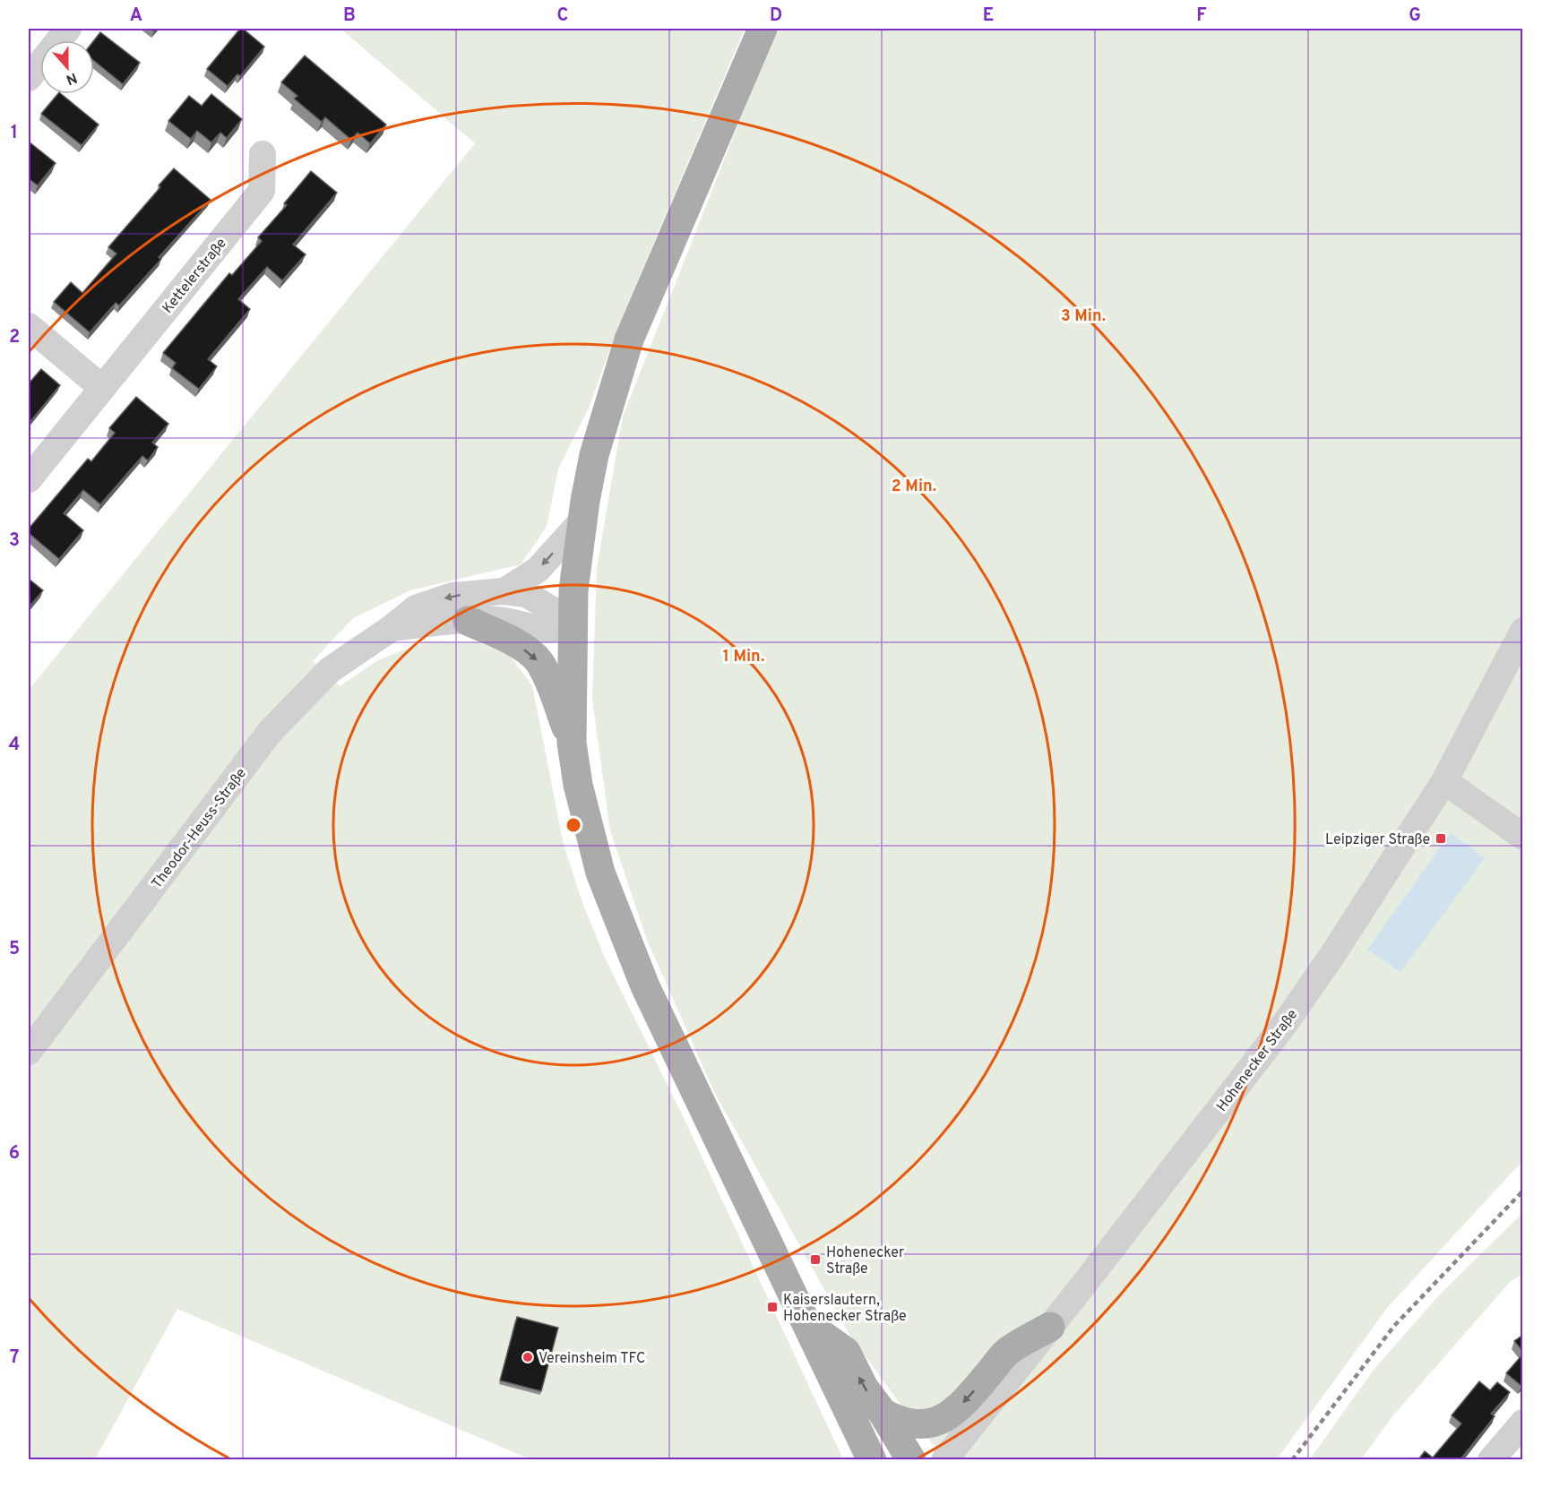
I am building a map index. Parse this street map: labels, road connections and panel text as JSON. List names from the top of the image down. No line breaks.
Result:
{"streets":{"street":["Kettelerstraße","Theodor-Heuss-Straße","Hohenecker Straße"]},"places":{"transit":["Leipziger Straße","Hohenecker Straße","Kaiserslautern, Hohenecker Straße"],"other":["Vereinsheim TFC"]},"north":"bottom","grid":{"columns":["A","B","C","D","E","F","G"],"rows":["1","2","3","4","5","6","7"]},"rings":["3 Min.","2 Min.","1 Min."]}
